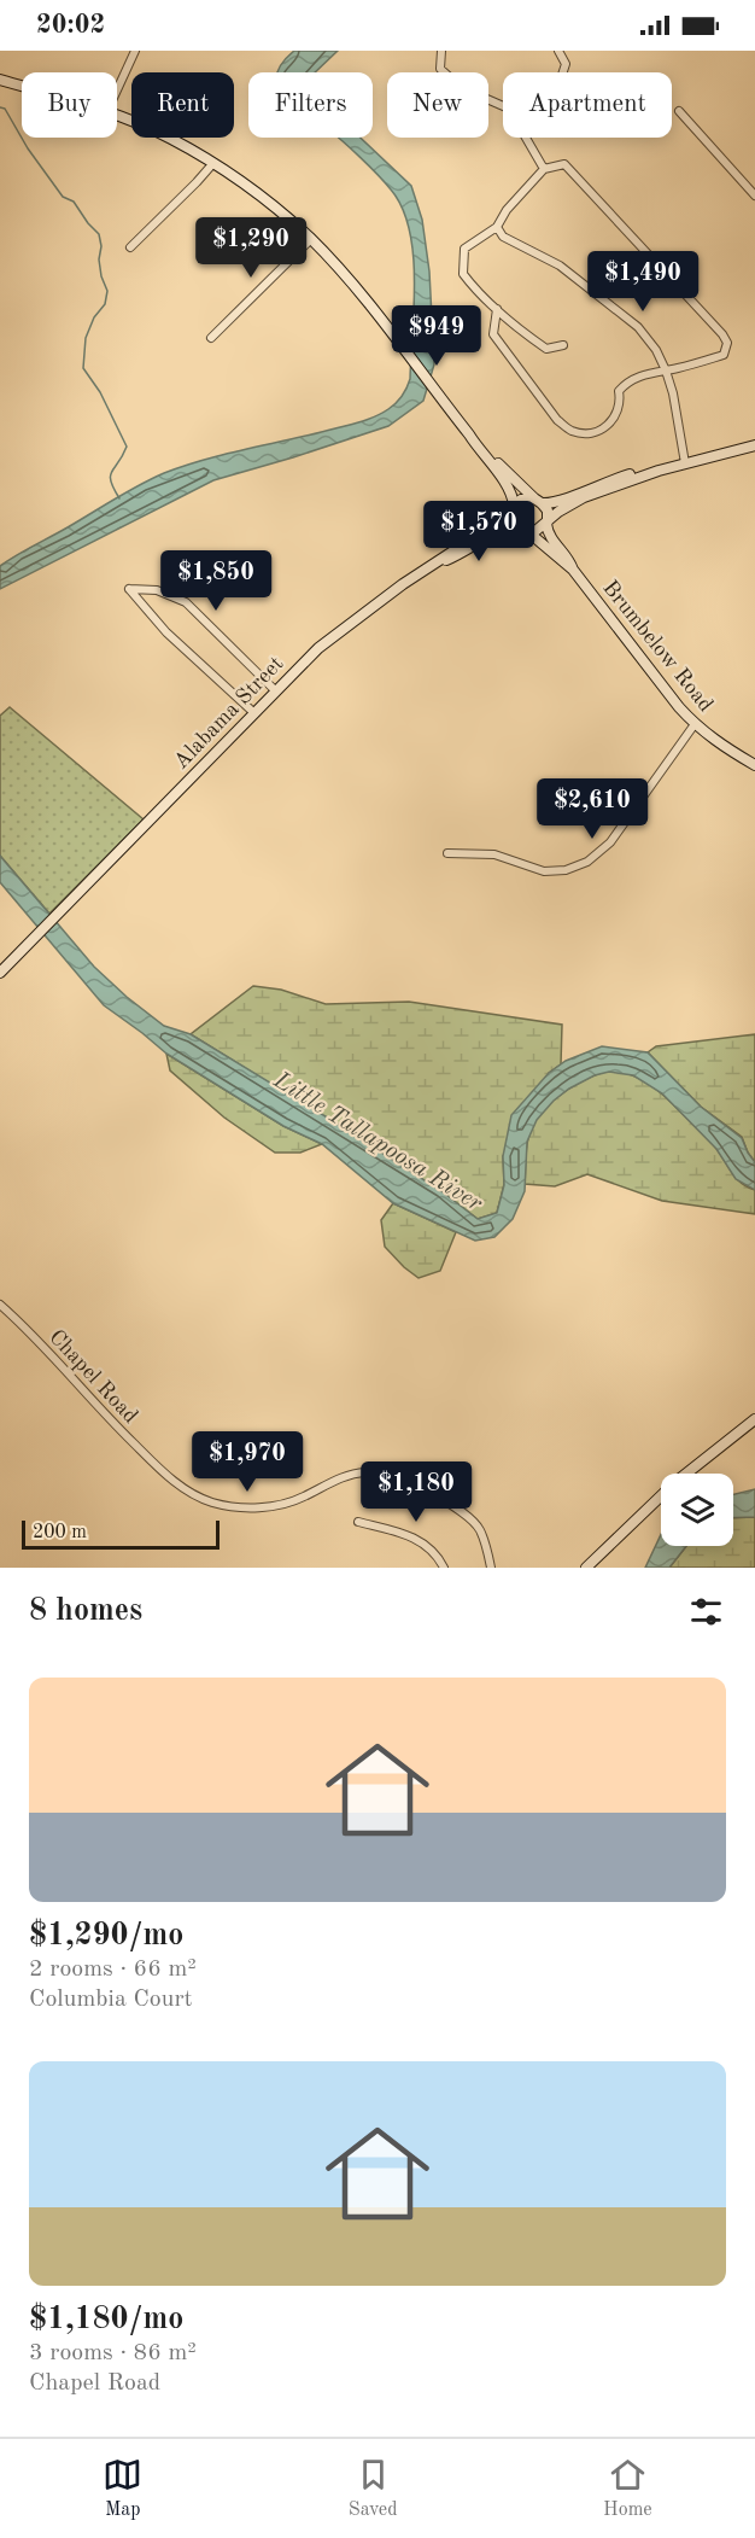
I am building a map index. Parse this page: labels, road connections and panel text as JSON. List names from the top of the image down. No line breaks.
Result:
{"streets":{"main road":["Brumbelow Road","Alabama Street"],"street":["Chapel Road"]},"crossings":[["Brumbelow Road","Alabama Street"]],"water":["Little Tallapoosa River"],"scale_bar":"200 m","page":{"status":"20:02","chip":["Buy","Rent","Filters","New","Apartment"],"price":["$1,290","$1,490","$949","$1,570","$1,850","$2,610","$1,970","$1,180"],"scale":"200 m","heading":"8 homes","list":[{"name":"$1,290/mo","note":"2 rooms · 66 m² · Columbia Court"},{"name":"$1,180/mo","note":"3 rooms · 86 m² · Chapel Road"}],"tabs":["Map","Saved","Home"]}}
